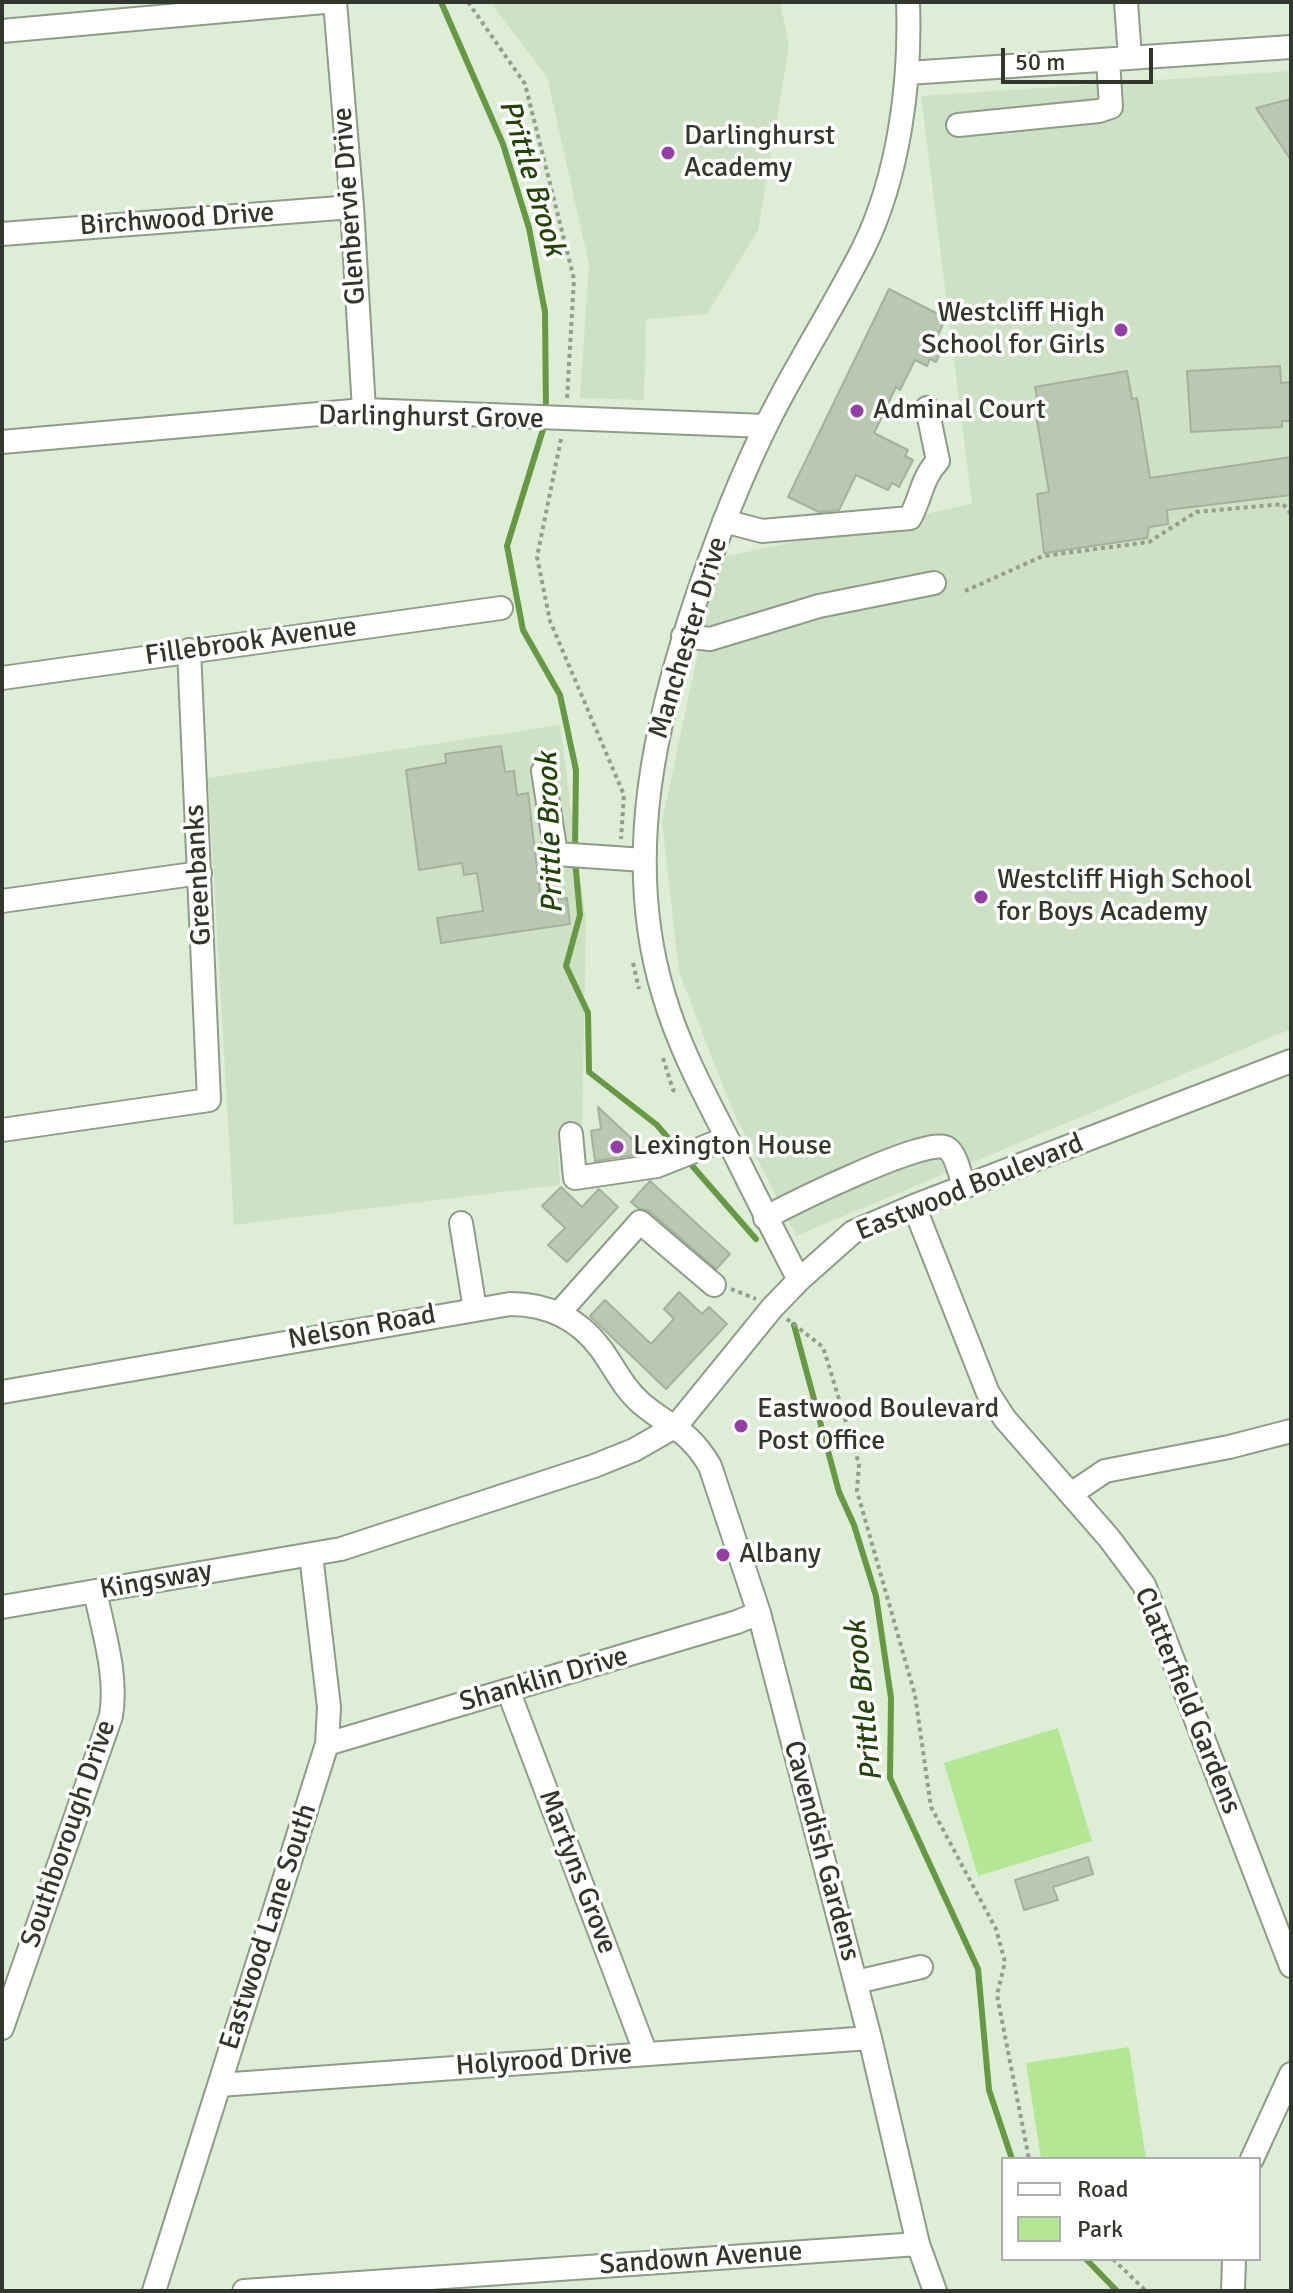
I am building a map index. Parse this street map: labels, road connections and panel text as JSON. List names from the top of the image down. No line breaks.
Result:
{"streets":{"street":["Glenbervie Drive","Birchwood Drive","Darlinghurst Grove","Manchester Drive","Fillebrook Avenue","Greenbanks","Eastwood Boulevard","Nelson Road","Kingsway","Shanklin Drive","Clatterfield Gardens","Southborough Drive","Cavendish Gardens","Martyns Grove","Eastwood Lane South","Holyrood Drive","Sandown Avenue"]},"crossings":[["Glenbervie Drive","Birchwood Drive"],["Glenbervie Drive","Darlinghurst Grove"],["Darlinghurst Grove","Manchester Drive"],["Manchester Drive","Eastwood Boulevard"],["Fillebrook Avenue","Greenbanks"],["Eastwood Boulevard","Nelson Road"],["Eastwood Boulevard","Kingsway"],["Eastwood Boulevard","Clatterfield Gardens"],["Eastwood Boulevard","Cavendish Gardens"],["Eastwood Boulevard","Eastwood Lane South"],["Nelson Road","Cavendish Gardens"],["Kingsway","Southborough Drive"],["Kingsway","Eastwood Lane South"],["Shanklin Drive","Cavendish Gardens"],["Shanklin Drive","Martyns Grove"],["Shanklin Drive","Eastwood Lane South"],["Cavendish Gardens","Holyrood Drive"],["Cavendish Gardens","Sandown Avenue"],["Martyns Grove","Holyrood Drive"],["Eastwood Lane South","Holyrood Drive"]],"water":["Prittle Brook"],"places":["Darlinghurst Academy","Westcliff High School for Girls","Adminal Court","Westcliff High School for Boys Academy","Lexington House","Eastwood Boulevard Post Office","Albany"],"legend":["Road","Park"],"scale_bar":"50 m"}
